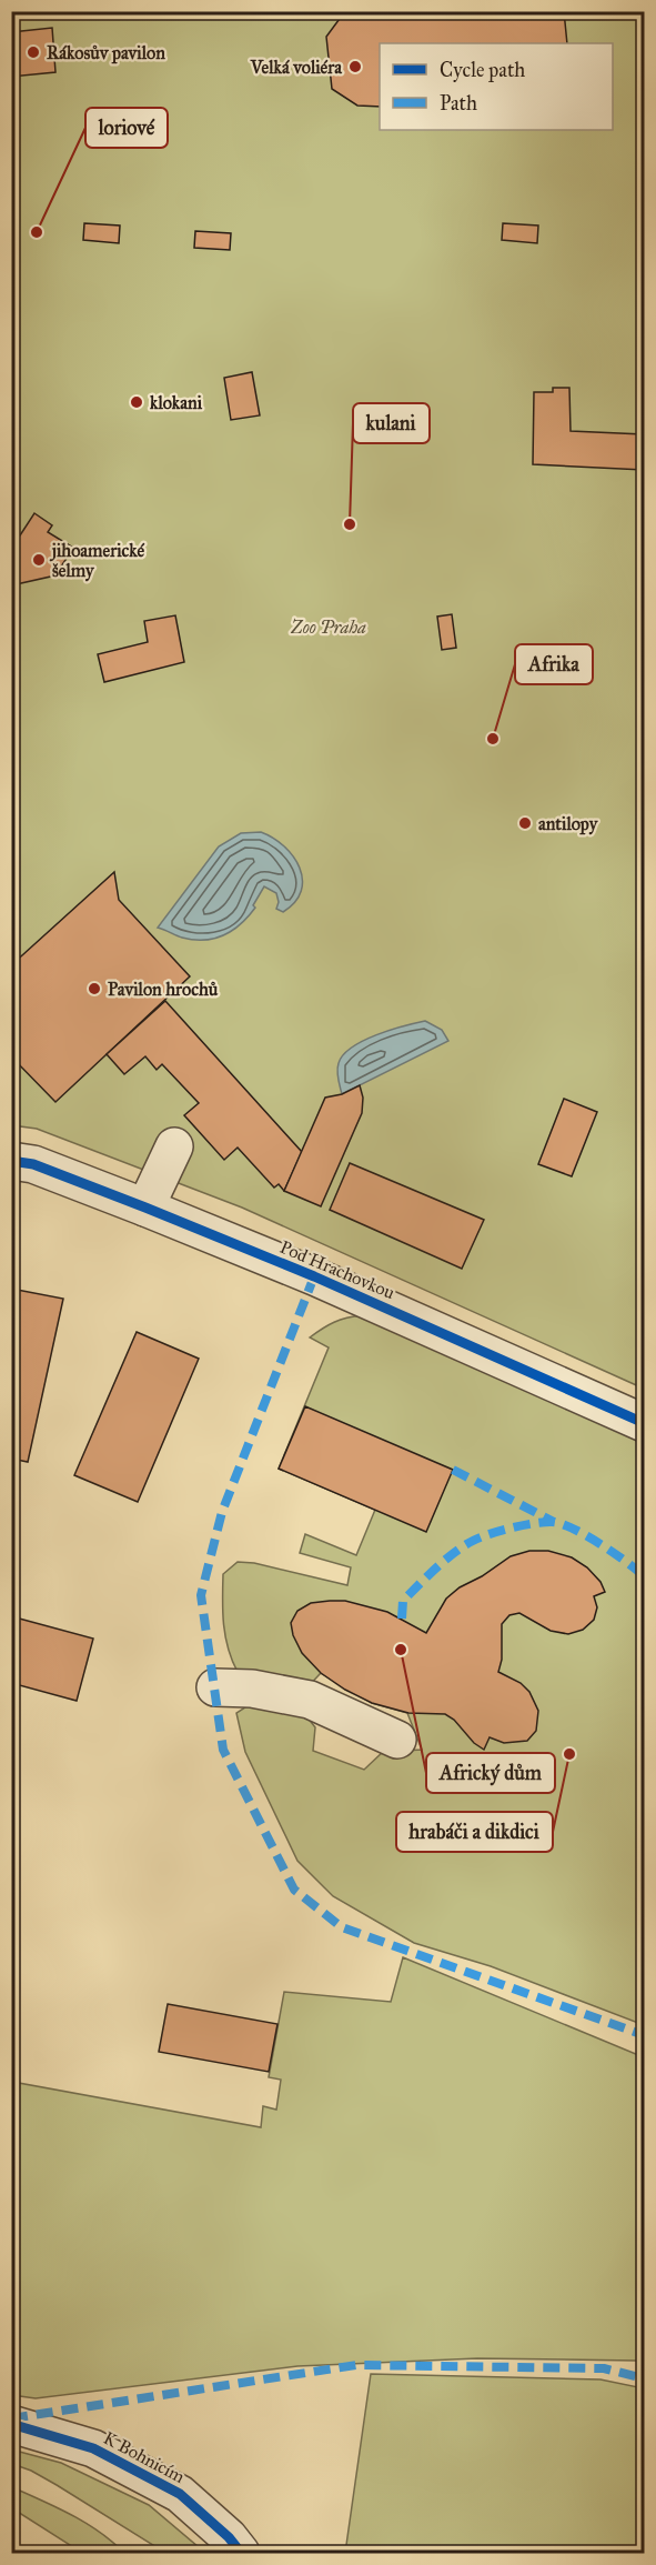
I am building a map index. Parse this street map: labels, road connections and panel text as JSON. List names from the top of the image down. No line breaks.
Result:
{"streets":{"street":["Pod Hrachovkou","K Bohnicím"]},"parks":["Zoo Praha"],"places":["Rákosův pavilon","Velká voliéra","loriové","klokani","kulani","jihoamerické šelmy","Afrika","antilopy","Pavilon hrochů","Africký dům","hrabáči a dikdici"],"legend":["Cycle path","Path"]}
